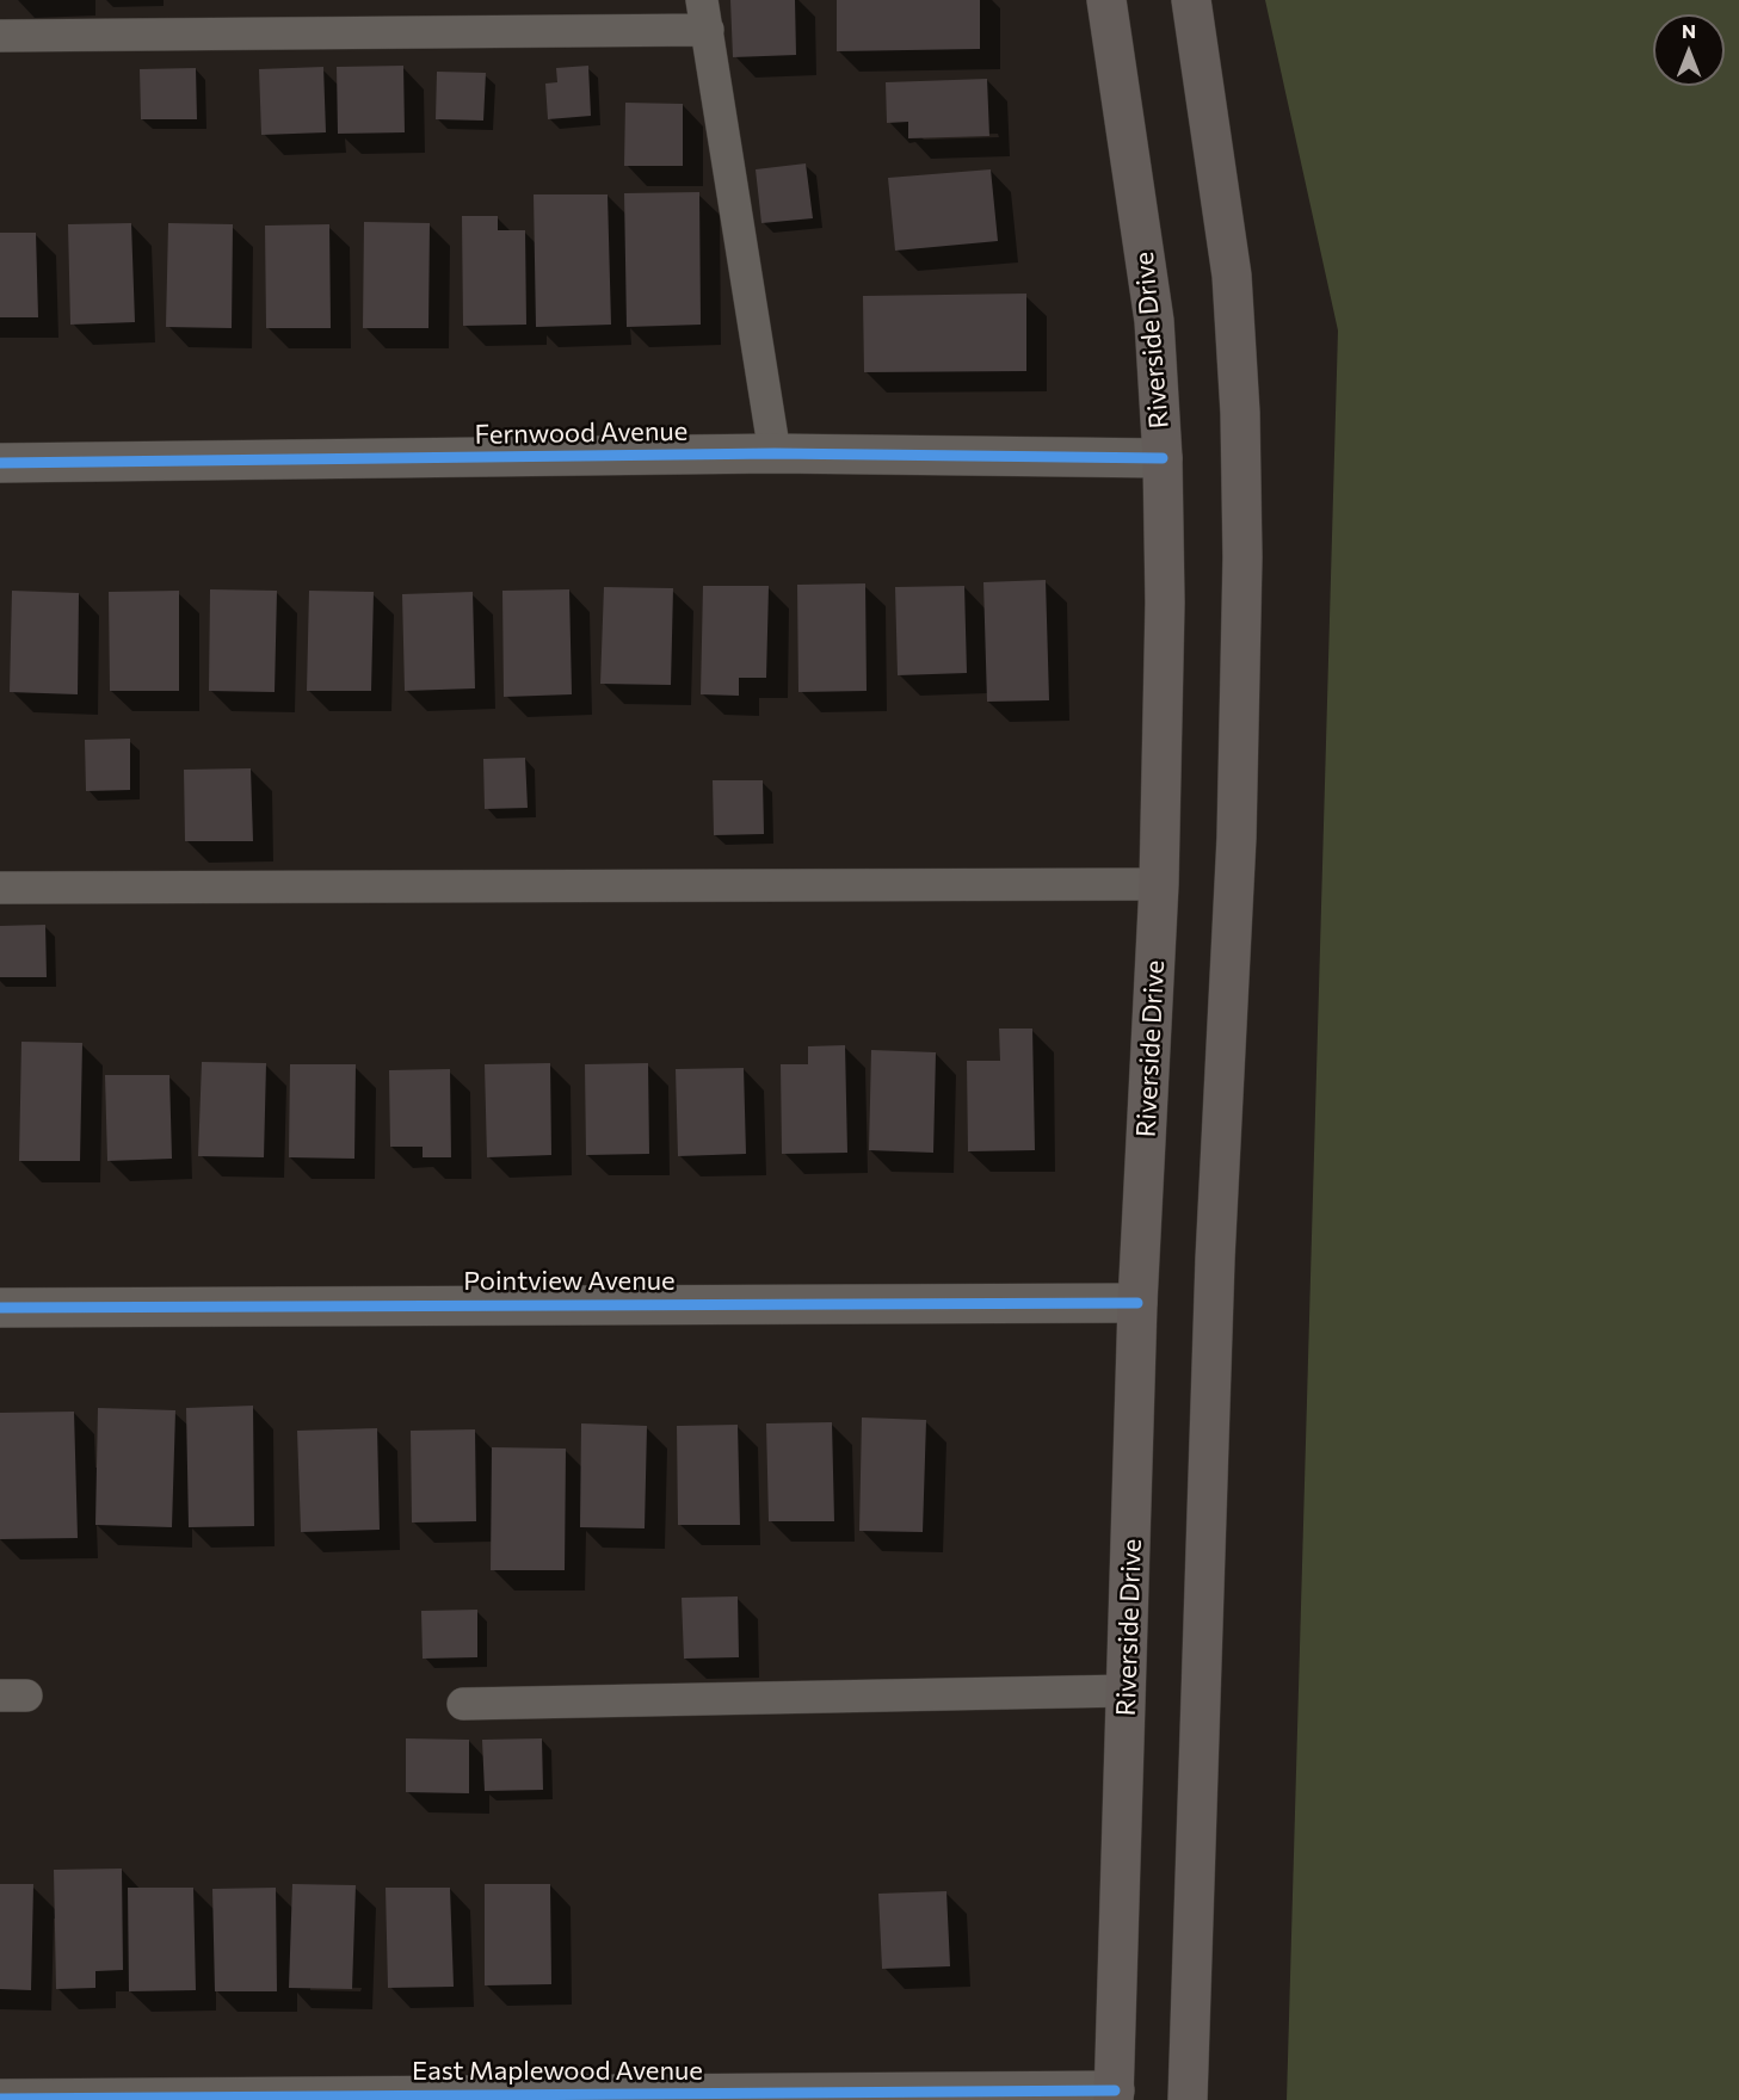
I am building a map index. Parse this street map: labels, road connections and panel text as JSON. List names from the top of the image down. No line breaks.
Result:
{"streets":{"main road":["Riverside Drive"],"street":["Fernwood Avenue","Pointview Avenue","East Maplewood Avenue"]},"crossings":[["Riverside Drive","Fernwood Avenue"],["Riverside Drive","Pointview Avenue"],["Riverside Drive","East Maplewood Avenue"]],"north":"top"}
